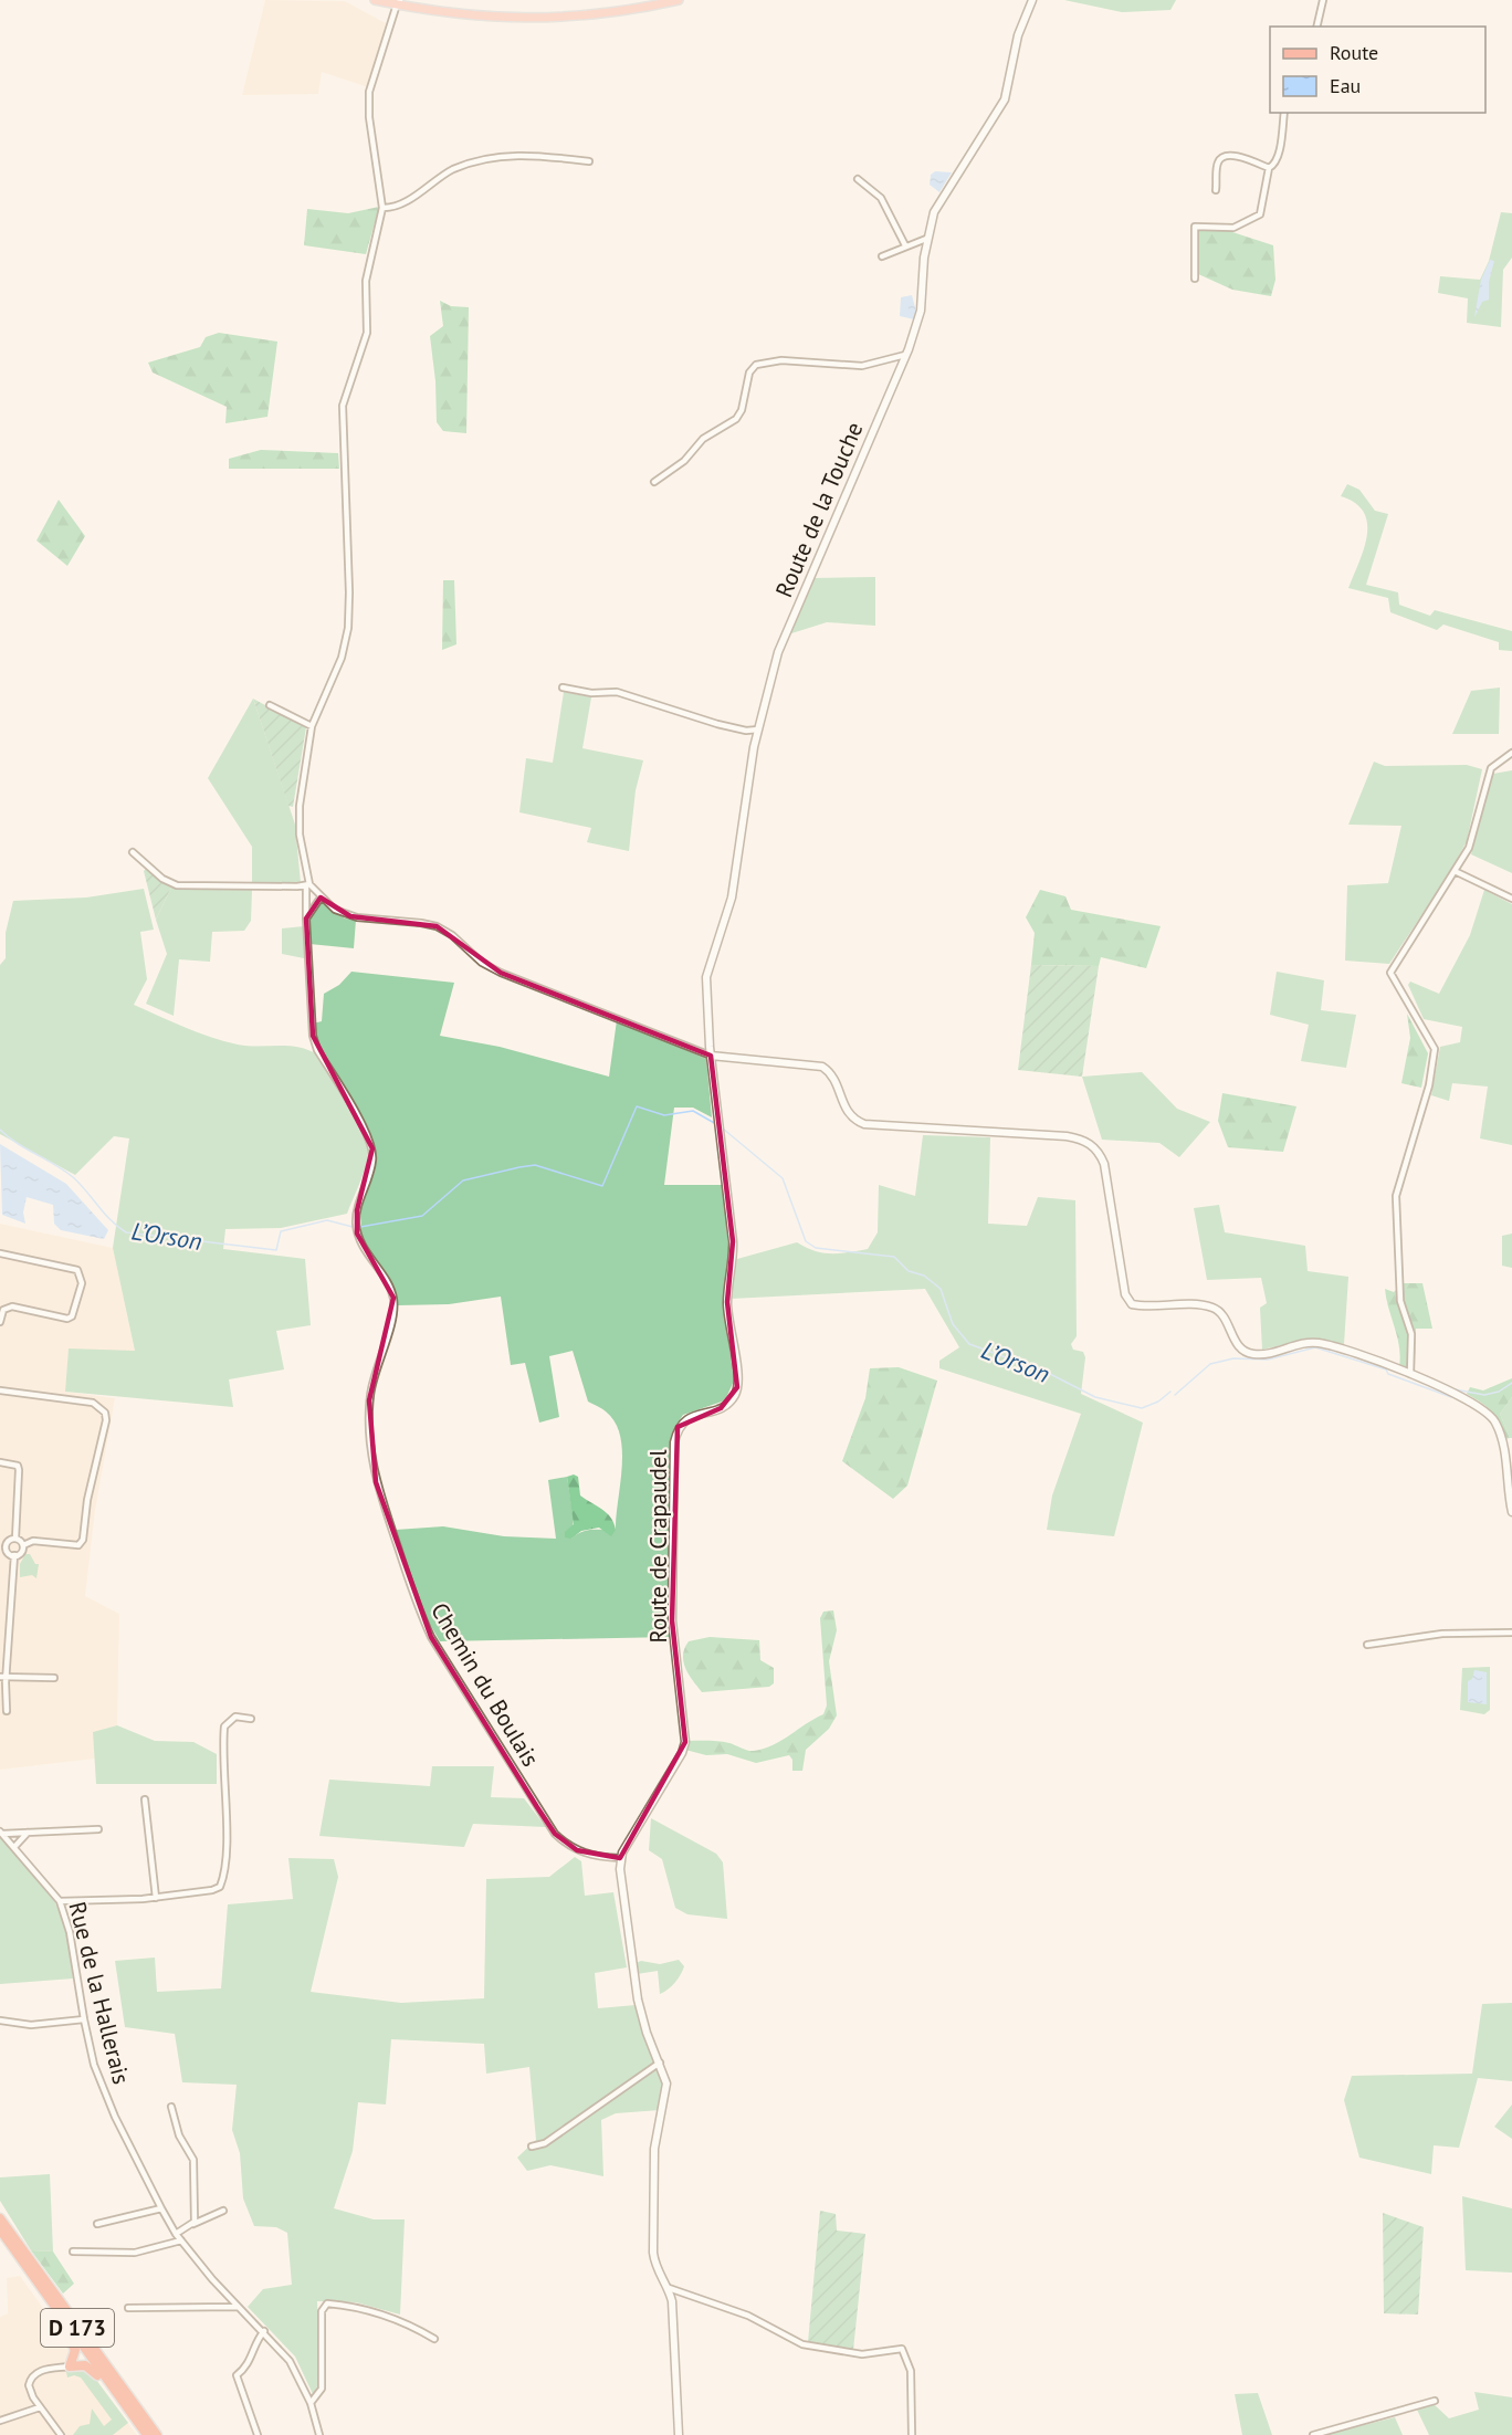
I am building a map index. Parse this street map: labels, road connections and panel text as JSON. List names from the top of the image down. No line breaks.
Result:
{"streets":{"highway":["D 173"],"street":["Route de la Touche","Route de Crapaudel","Chemin du Boulais","Rue de la Hallerais"]},"crossings":[["Route de la Touche","Route de Crapaudel"],["Route de Crapaudel","Chemin du Boulais"]],"water":["L’Orson"],"legend":["Route","Eau"]}
